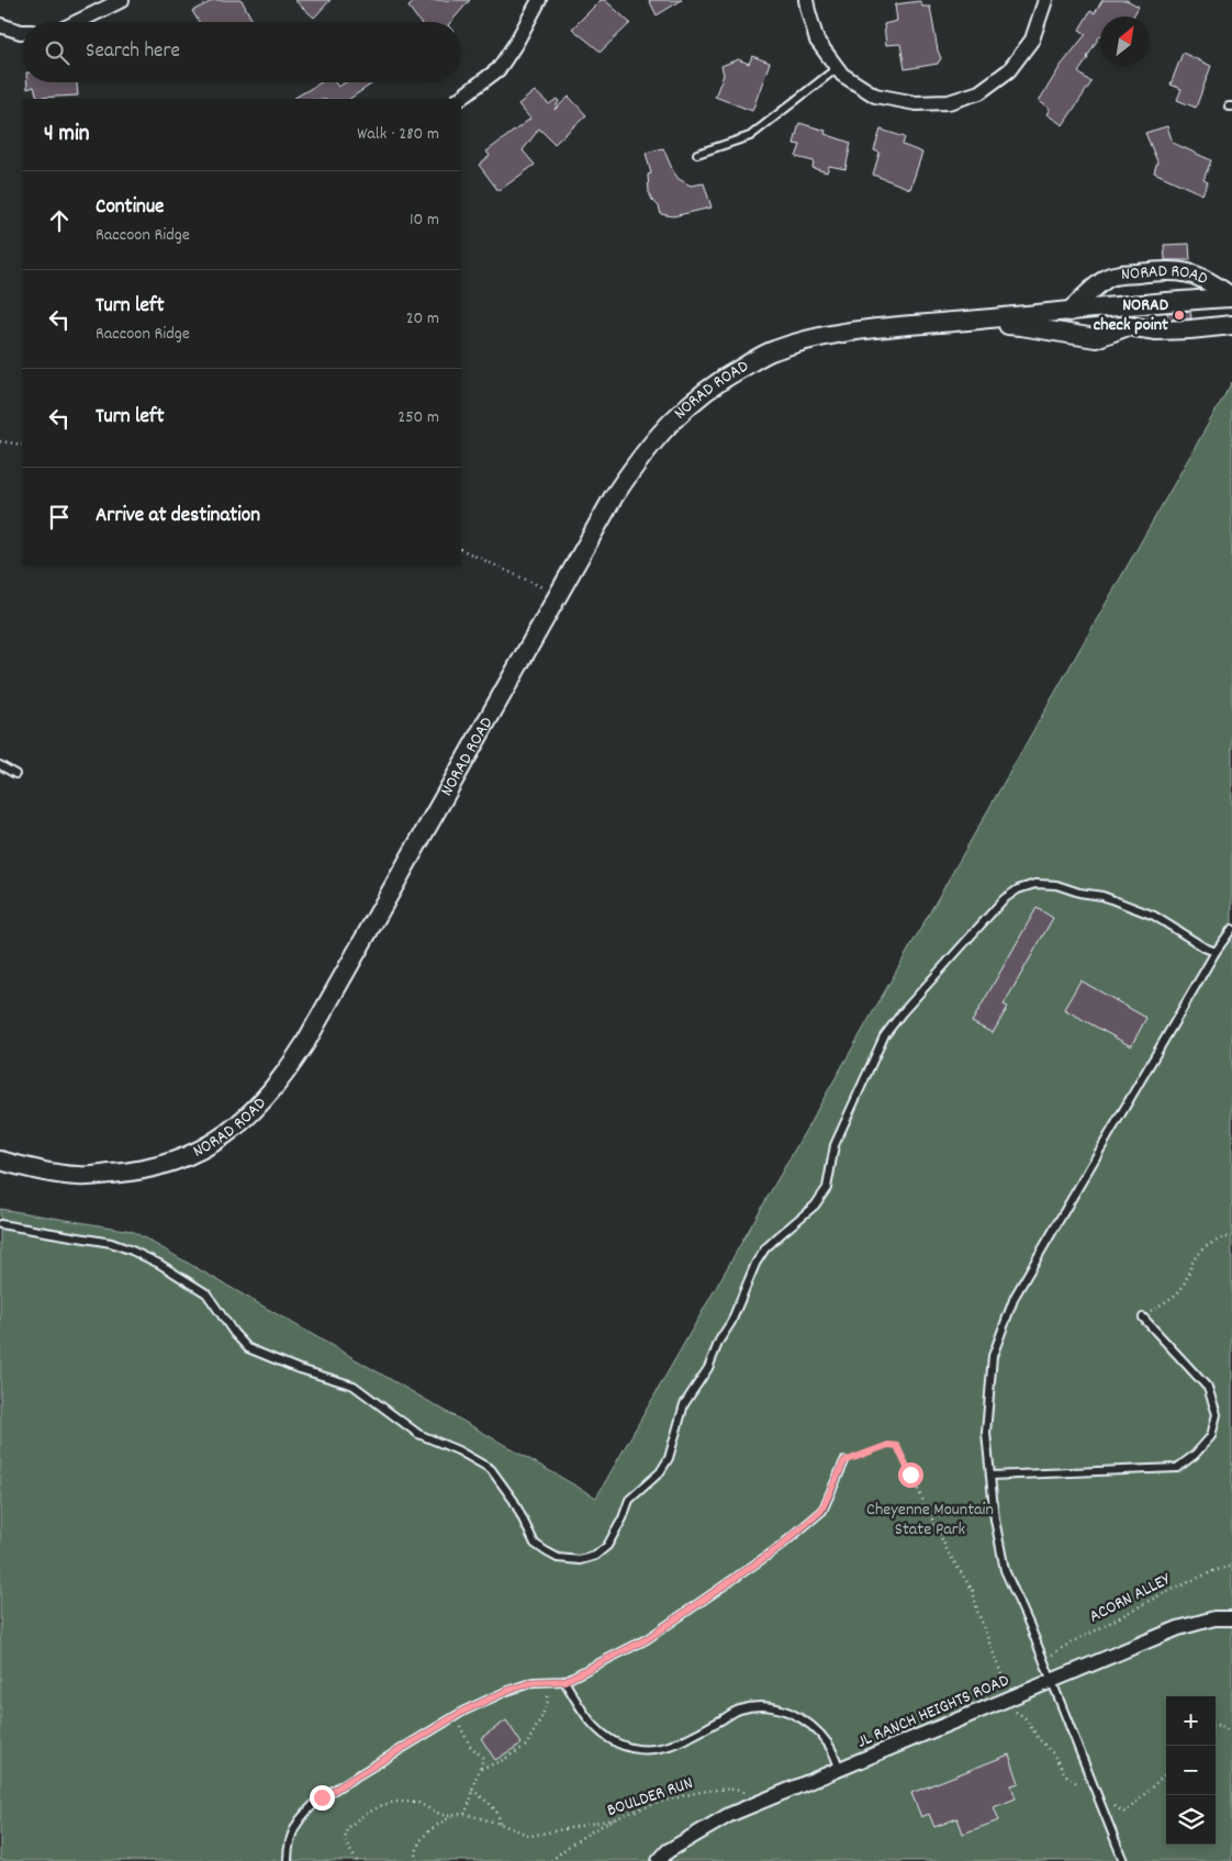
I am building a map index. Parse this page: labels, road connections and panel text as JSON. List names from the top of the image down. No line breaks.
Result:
{"streets":{"street":["NORAD ROAD","JL RANCH HEIGHTS ROAD"],"path":["ACORN ALLEY","BOULDER RUN"]},"crossings":[["JL RANCH HEIGHTS ROAD","BOULDER RUN"]],"parks":["Cheyenne Mountain State Park"],"places":["NORAD check point"],"north":"top right","page":{"search":"Search here","heading":["4 min","Walk · 280 m"],"list":[["Continue","Raccoon Ridge","10 m"],["Turn left","Raccoon Ridge","20 m"],["Turn left","250 m"],"Arrive at destination"],"map_buttons":["+","−"]}}
